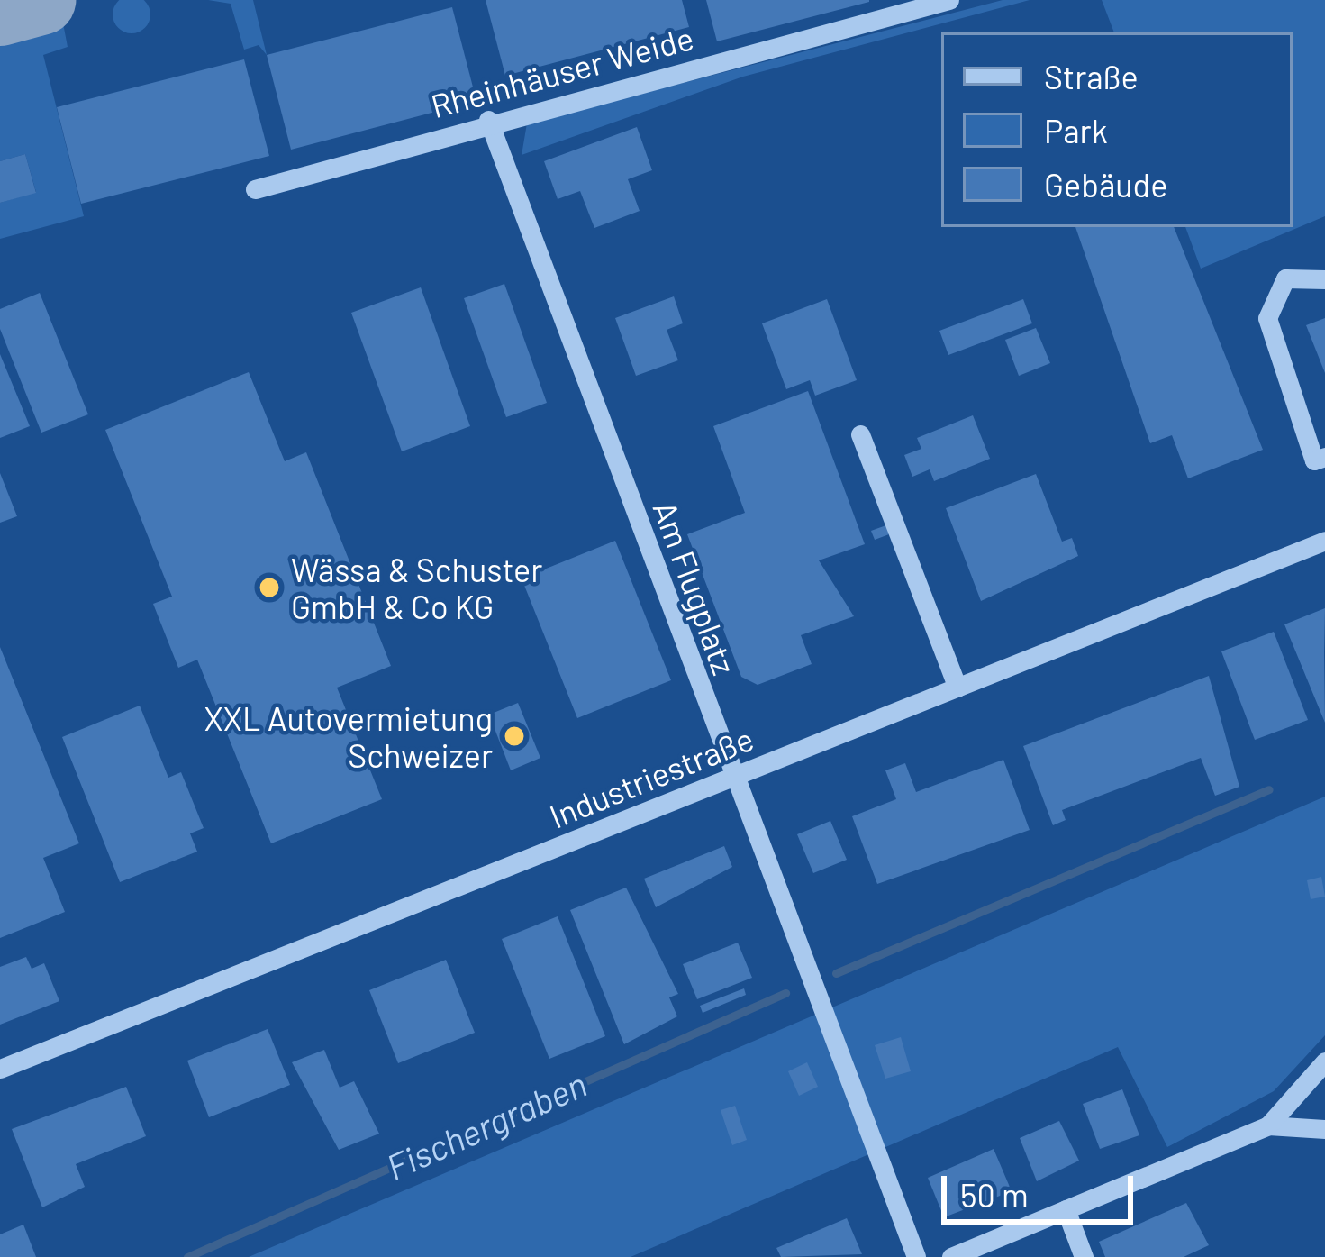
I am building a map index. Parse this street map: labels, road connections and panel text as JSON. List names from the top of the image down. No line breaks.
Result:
{"streets":{"street":["Rheinhäuser Weide","Am Flugplatz","Industriestraße"]},"crossings":[["Rheinhäuser Weide","Am Flugplatz"],["Am Flugplatz","Industriestraße"]],"water":["Fischergraben"],"places":["Wässa & Schuster GmbH & Co KG","XXL Autovermietung Schweizer"],"legend":["Straße","Park","Gebäude"],"scale_bar":"50 m"}
